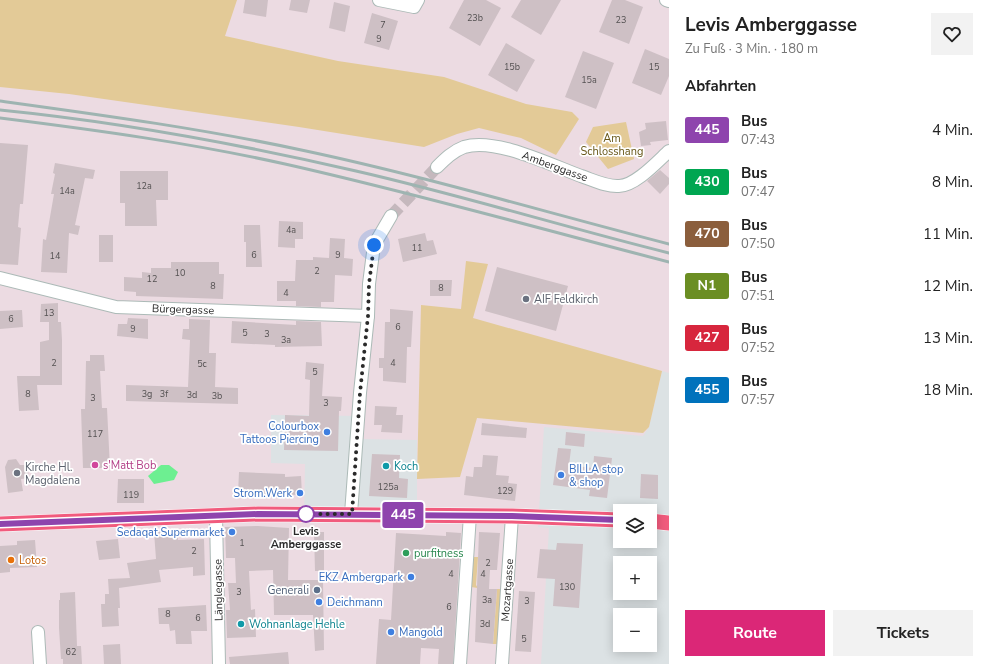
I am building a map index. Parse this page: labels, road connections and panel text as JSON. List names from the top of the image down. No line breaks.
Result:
{"streets":{"street":["Amberggasse","Bürgergasse","Länglegasse","Mozartgasse"]},"parks":["Am Schlosshang"],"places":["AIF Feldkirch","Colourbox Tattoos Piercing","s'Matt Bob","Koch","Kirche Hl. Magdalena","BILLA stop & shop","Strom.Werk","Levis Amberggasse","Sedaqat Supermarket","purfitness","Lotos","EKZ Ambergpark","Generali","Deichmann","Wohnanlage Hehle","Mangold"],"lines":["bus line 445"],"house_numbers":["23b","23","7","9","15b","15","15a","12a","14a","4a","11","6","9","14","2","10","12","8","8","4","13","6","6","9","5","3","3a","2","4","5c","5","8","3g","3f","3d","3b","3","3","117","125a","129","119","1","2","2","4","4","130","3","3a","3","6","8","6","3d","5","62"],"page":{"on_map":"445","heading":[["Levis Amberggasse","Zu Fuß · 3 Min. · 180 m"],"Abfahrten"],"list":[{"mark":"445","name":"Bus","note":"07:43","value":"4 Min."},{"mark":"430","name":"Bus","note":"07:47","value":"8 Min."},{"mark":"470","name":"Bus","note":"07:50","value":"11 Min."},{"mark":"N1","name":"Bus","note":"07:51","value":"12 Min."},{"mark":"427","name":"Bus","note":"07:52","value":"13 Min."},{"mark":"455","name":"Bus","note":"07:57","value":"18 Min."}],"map_buttons":["+","−"],"buttons":["Route","Tickets"]}}
